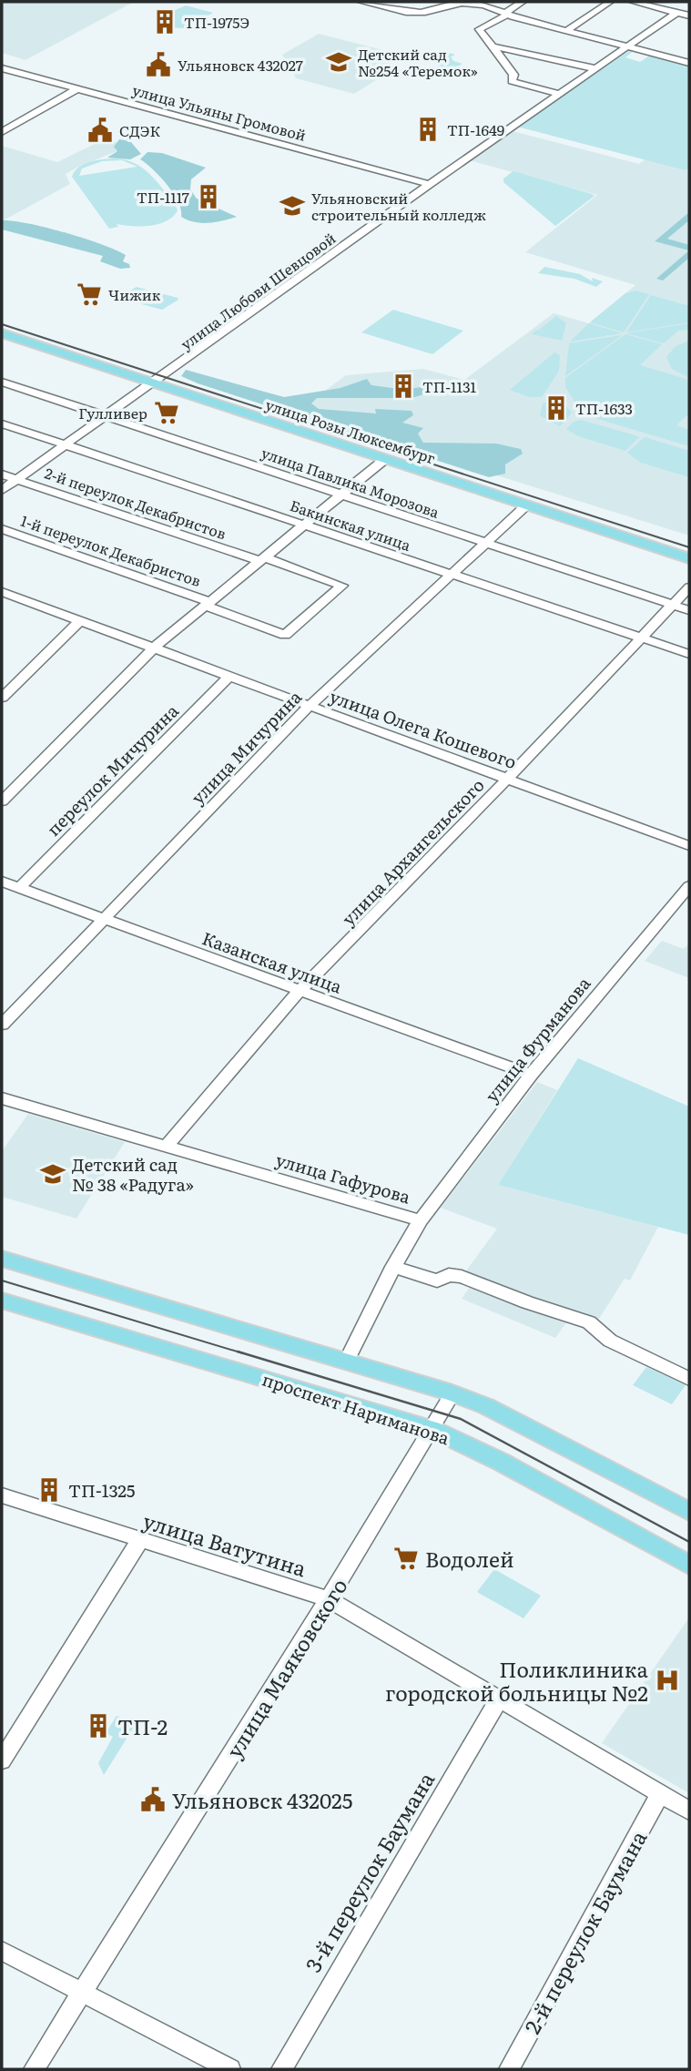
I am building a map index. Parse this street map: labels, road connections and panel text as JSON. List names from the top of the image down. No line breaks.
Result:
{"streets":{"main road":["улица Розы Люксембург","проспект Нариманова"],"street":["улица Ульяны Громовой","улица Любови Шевцовой","улица Павлика Морозова","2-й переулок Декабристов","Бакинская улица","1-й переулок Декабристов","улица Олега Кошевого","улица Мичурина","переулок Мичурина","улица Архангельского","Казанская улица","улица Фурманова","улица Гафурова","улица Ватутина","улица Маяковского","3-й переулок Баумана","2-й переулок Баумана"]},"crossings":[["улица Ульяны Громовой","улица Любови Шевцовой"],["улица Любови Шевцовой","улица Розы Люксембург"],["улица Любови Шевцовой","улица Павлика Морозова"],["улица Любови Шевцовой","2-й переулок Декабристов"],["улица Любови Шевцовой","Бакинская улица"],["улица Розы Люксембург","улица Мичурина"],["улица Павлика Морозова","улица Мичурина"],["улица Павлика Морозова","улица Архангельского"],["2-й переулок Декабристов","1-й переулок Декабристов"],["Бакинская улица","улица Мичурина"],["Бакинская улица","улица Архангельского"],["улица Олега Кошевого","улица Мичурина"],["улица Олега Кошевого","переулок Мичурина"],["улица Олега Кошевого","улица Архангельского"],["улица Мичурина","Казанская улица"],["переулок Мичурина","Казанская улица"],["улица Архангельского","Казанская улица"],["улица Архангельского","улица Гафурова"],["Казанская улица","улица Фурманова"],["улица Фурманова","улица Гафурова"],["проспект Нариманова","улица Маяковского"],["улица Ватутина","улица Маяковского"],["улица Ватутина","3-й переулок Баумана"],["улица Ватутина","2-й переулок Баумана"]],"places":{"building":["ТП-1975Э","ТП-1649","ТП-1117","ТП-1131","ТП-1633","ТП-1325","ТП-2"],"school or university":["Детский сад №254 «Теремок»","Ульяновский строительный колледж","Детский сад № 38 «Радуга»"],"public building":["Ульяновск 432027","СДЭК","Ульяновск 432025"],"supermarket":["Чижик","Гулливер","Водолей"],"hospital":["Поликлиника городской больницы №2"]}}
